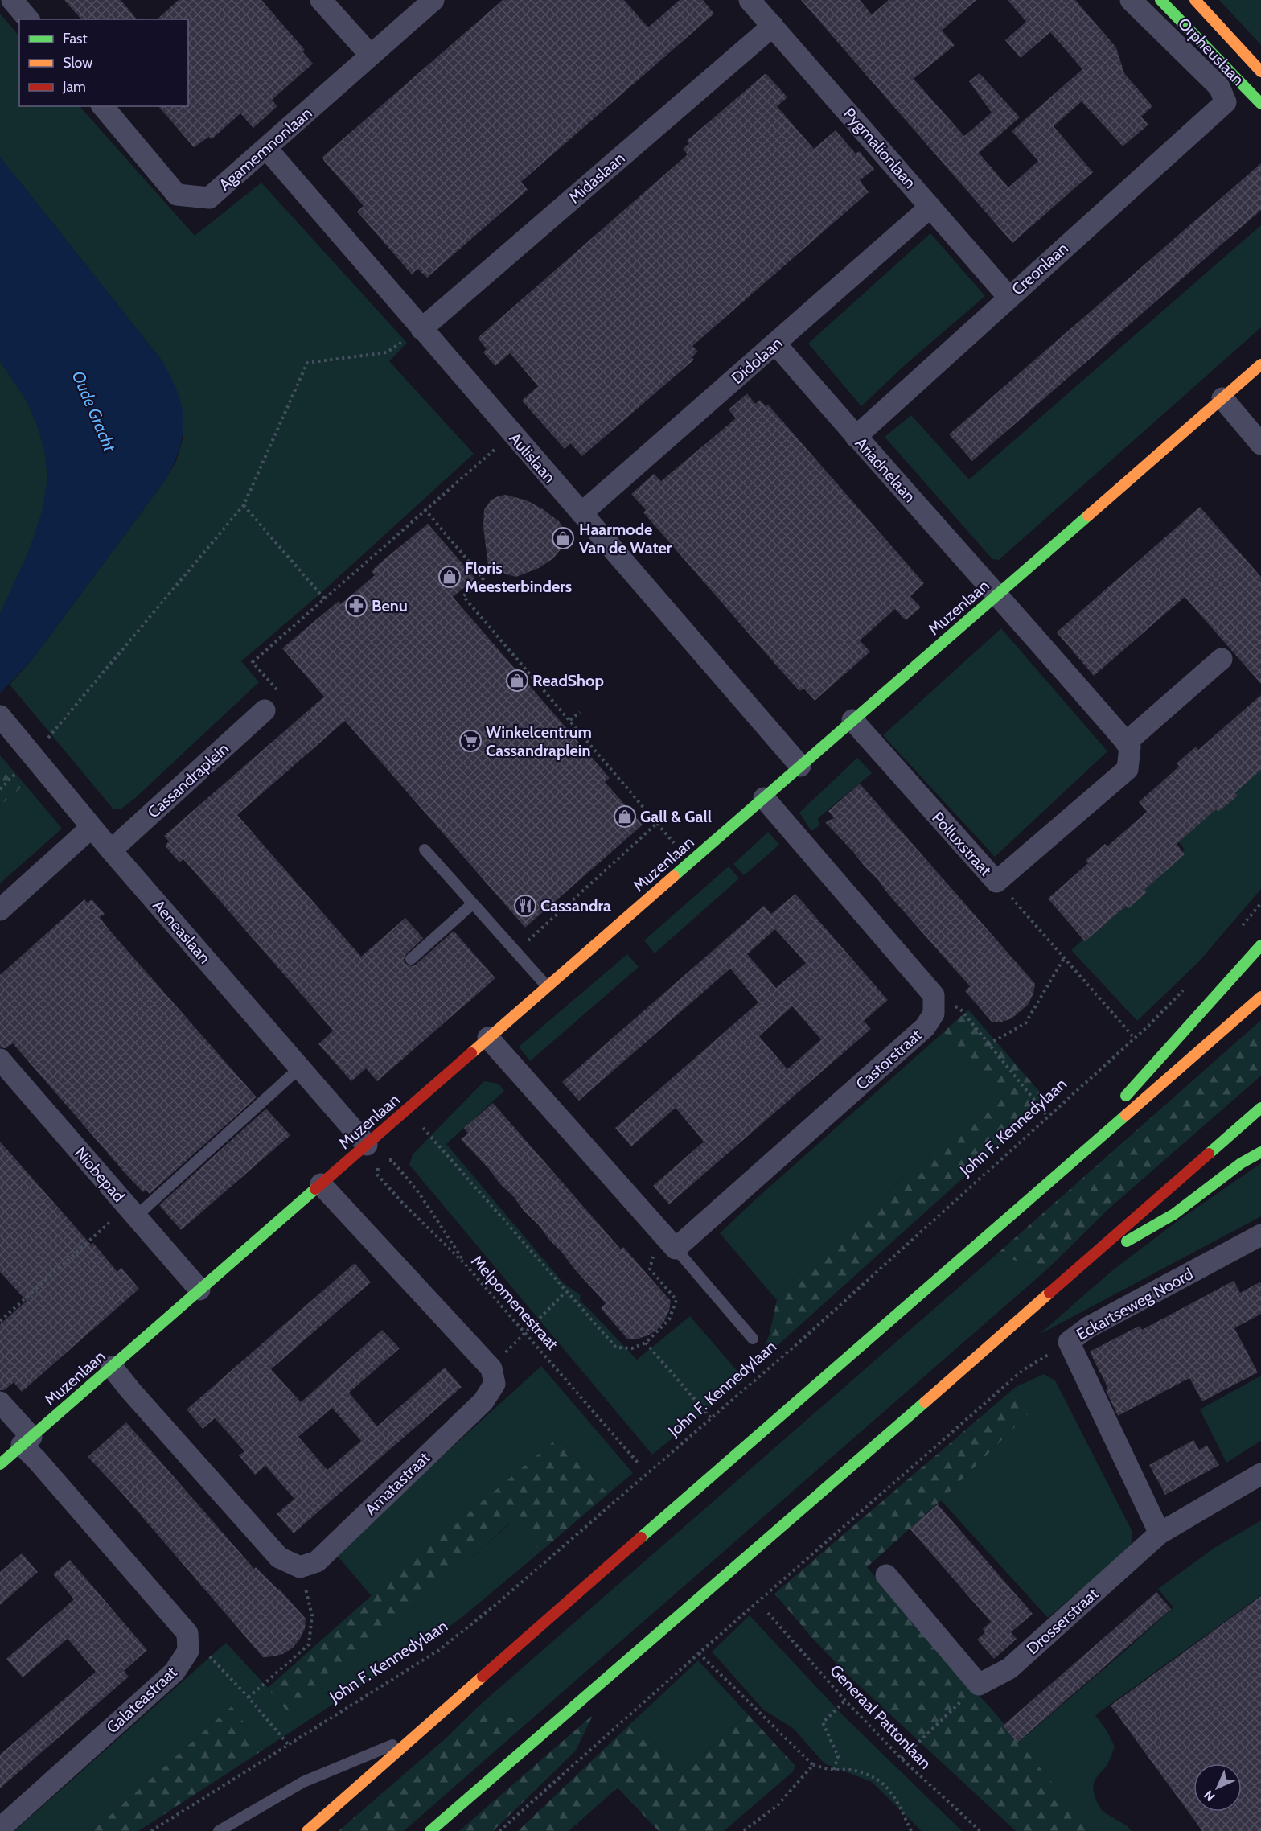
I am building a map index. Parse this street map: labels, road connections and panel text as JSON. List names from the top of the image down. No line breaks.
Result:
{"streets":{"main road":["Orpheuslaan","Muzenlaan"],"street":["Pygmalionlaan","Agamemnonlaan","Midaslaan","Creonlaan","Didolaan","Aulislaan","Ariadnelaan","Cassandraplein","Polluxstraat","Aeneaslaan","Castorstraat","Niobepad","Eckartseweg Noord","Amatastraat","Drosserstraat","Galateastraat"],"path":["John F. Kennedylaan","Melpomenestraat","Generaal Pattonlaan"]},"crossings":[["Orpheuslaan","Creonlaan"],["Pygmalionlaan","Midaslaan"],["Pygmalionlaan","Creonlaan"],["Pygmalionlaan","Didolaan"],["Agamemnonlaan","Aulislaan"],["Midaslaan","Aulislaan"],["Creonlaan","Ariadnelaan"],["Didolaan","Aulislaan"],["Didolaan","Ariadnelaan"],["Aulislaan","Muzenlaan"],["Ariadnelaan","Muzenlaan"],["Muzenlaan","Polluxstraat"],["Muzenlaan","Aeneaslaan"],["Muzenlaan","Niobepad"],["Muzenlaan","Melpomenestraat"],["Muzenlaan","Amatastraat"],["Cassandraplein","Aeneaslaan"],["Aeneaslaan","Melpomenestraat"],["Eckartseweg Noord","Drosserstraat"]],"water":["Oude Gracht"],"places":{"shop":["Haarmode Van de Water","Floris Meesterbinders","ReadShop","Gall & Gall"],"pharmacy":["Benu"],"supermarket":["Winkelcentrum Cassandraplein"],"restaurant":["Cassandra"]},"legend":["Fast","Slow","Jam"],"north":"bottom left"}
